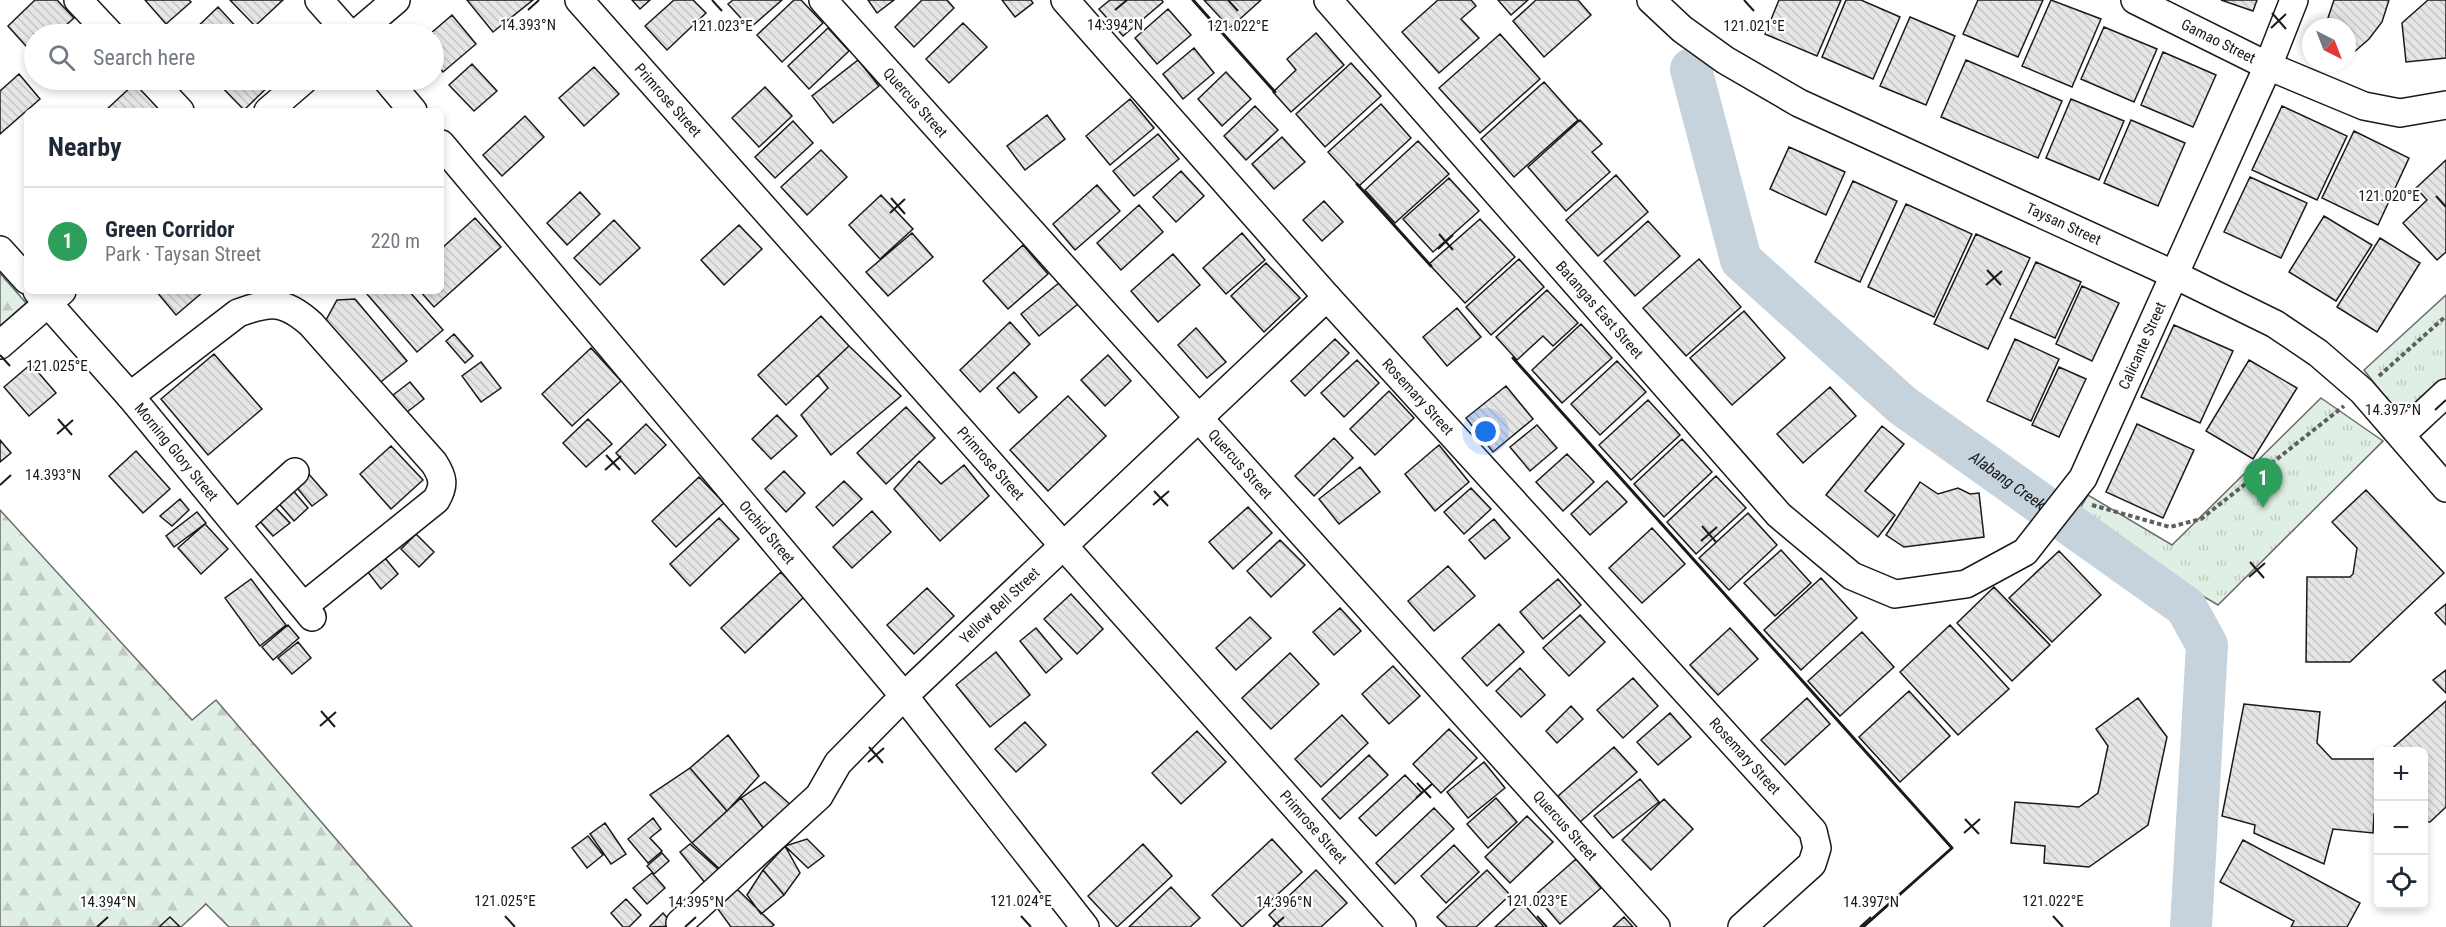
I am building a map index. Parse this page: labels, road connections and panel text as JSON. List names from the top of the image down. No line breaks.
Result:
{"streets":{"street":["Gamao Street","Primrose Street","Quercus Street","Taysan Street","Batangas East Street","Calicante Street","Rosemary Street","Morning Glory Street","Orchid Street","Yellow Bell Street"]},"crossings":[["Gamao Street","Calicante Street"],["Primrose Street","Yellow Bell Street"],["Quercus Street","Yellow Bell Street"],["Taysan Street","Calicante Street"],["Batangas East Street","Calicante Street"],["Rosemary Street","Yellow Bell Street"],["Orchid Street","Yellow Bell Street"]],"water":["Alabang Creek"],"north":"bottom right","page":{"search":"Search here","heading":"Nearby","list":[{"mark":"1","name":"Green Corridor","note":"Park · Taysan Street","value":"220 m"}],"pins":"1","map_buttons":["+","−"]},"coordinates":["14.393°N","14.394°N","121.023°E","121.022°E","121.021°E","121.020°E","121.025°E","14.397°N","121.024°E","14.395°N","14.396°N"]}
